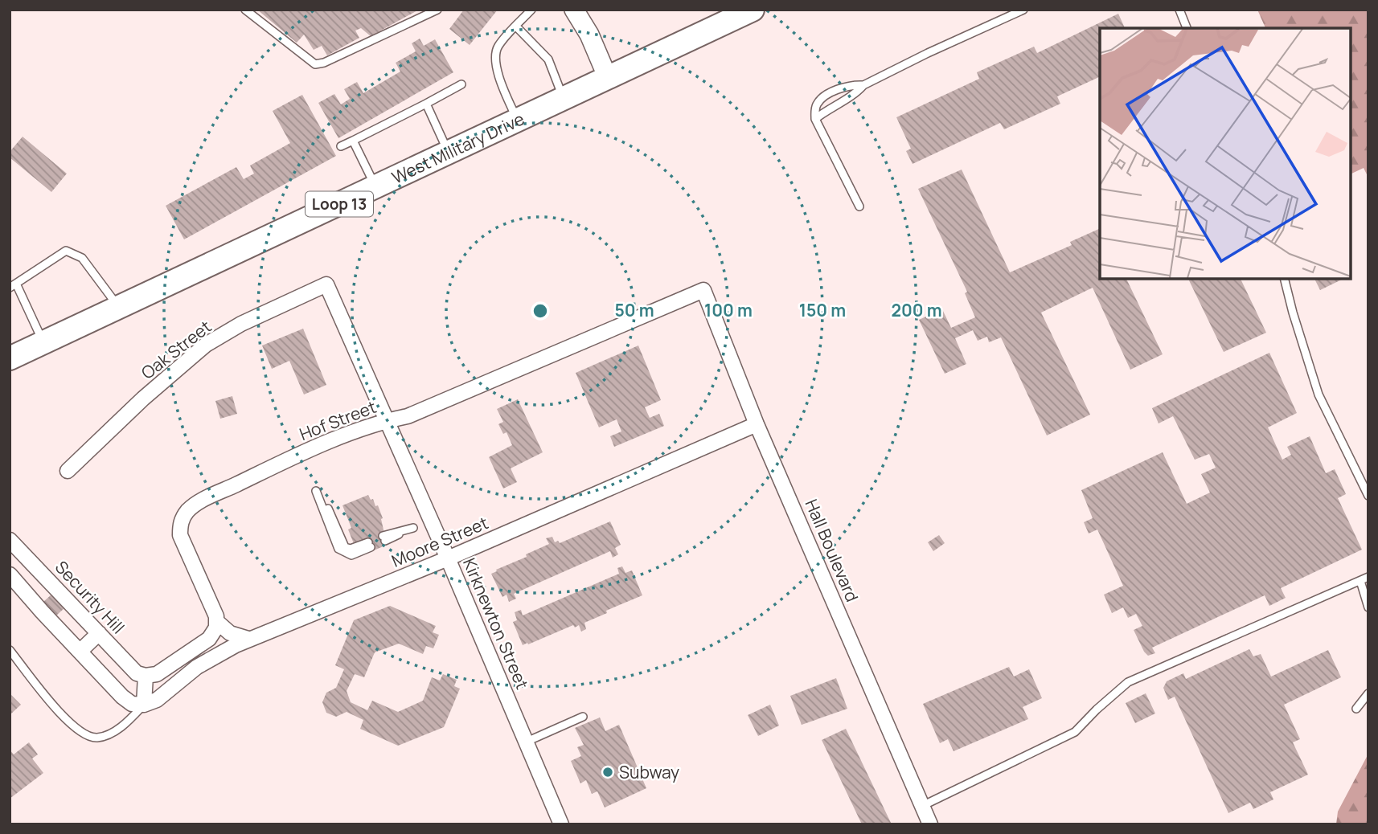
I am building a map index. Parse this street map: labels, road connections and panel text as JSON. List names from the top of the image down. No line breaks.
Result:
{"streets":{"main road":["West Military Drive","Loop 13"],"street":["Oak Street","Hof Street","Moore Street","Hall Boulevard","Security Hill","Kirknewton Street"]},"crossings":[["Oak Street","Kirknewton Street"],["Hof Street","Hall Boulevard"],["Hof Street","Kirknewton Street"],["Moore Street","Hall Boulevard"],["Moore Street","Kirknewton Street"]],"places":["Subway"],"rings":["50 m","100 m","150 m","200 m"]}
